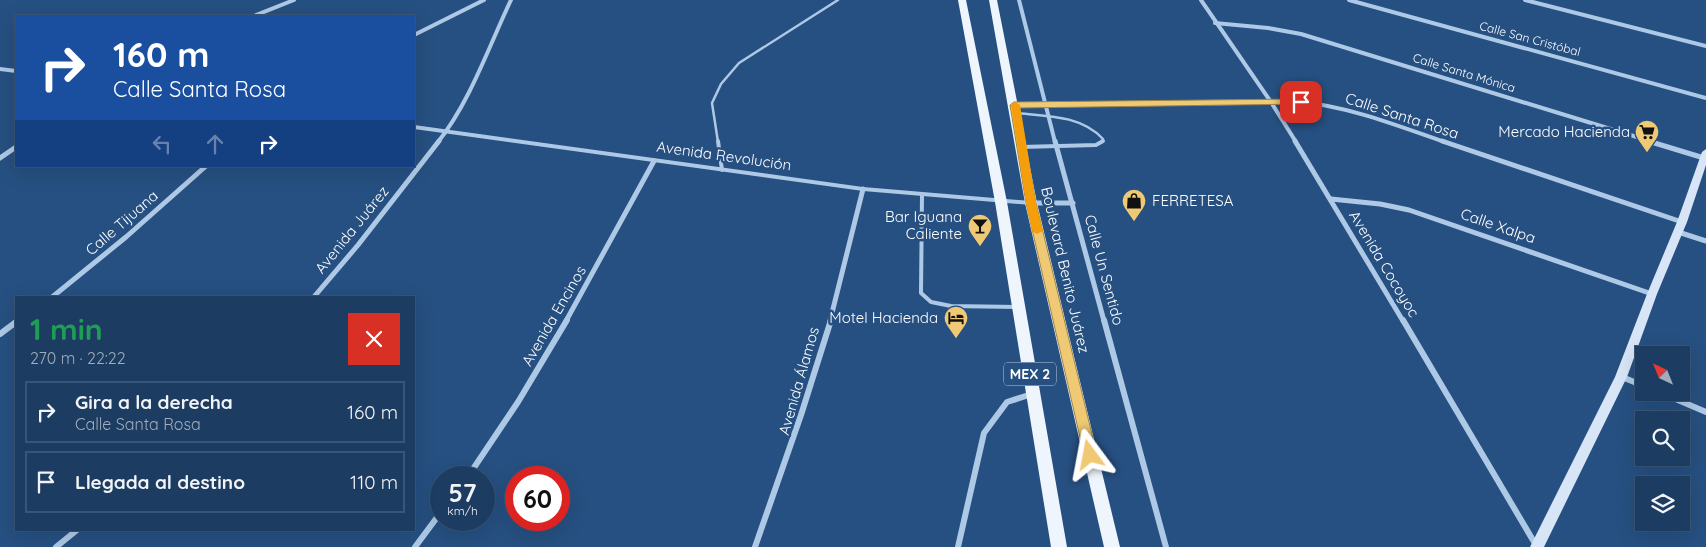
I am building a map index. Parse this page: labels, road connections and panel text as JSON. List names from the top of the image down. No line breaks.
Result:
{"streets":{"main road":["Boulevard Benito Juárez","MEX 2"],"street":["Calle San Cristóbal","Calle Santa Mónica","Calle Santa Rosa","Avenida Revolución","Calle Tijuana","Calle Xalpa","Avenida Juárez","Avenida Cocoyoc","Calle Un Sentido","Avenida Encinos","Avenida Álamos"]},"crossings":[["Calle Santa Mónica","Avenida Cocoyoc"],["Calle Santa Rosa","Avenida Cocoyoc"],["Calle Santa Rosa","Boulevard Benito Juárez"],["Calle Santa Rosa","Calle Un Sentido"],["Avenida Revolución","Avenida Juárez"],["Avenida Revolución","Boulevard Benito Juárez"],["Avenida Revolución","Avenida Encinos"],["Avenida Revolución","MEX 2"],["Avenida Revolución","Avenida Álamos"],["Calle Xalpa","Avenida Cocoyoc"]],"places":{"supermarket":["Mercado Hacienda"],"shop":["FERRETESA"],"bar":["Bar Iguana Caliente"],"hotel":["Motel Hacienda"]},"north":"top left","page":{"turn":["160 m","Calle Santa Rosa"],"heading":["1 min","270 m · 22:22"],"list":[{"name":"Gira a la derecha","note":"Calle Santa Rosa","value":"160 m"},{"name":"Llegada al destino","value":"110 m"}],"speed":"57 km/h","limit":"60"}}
